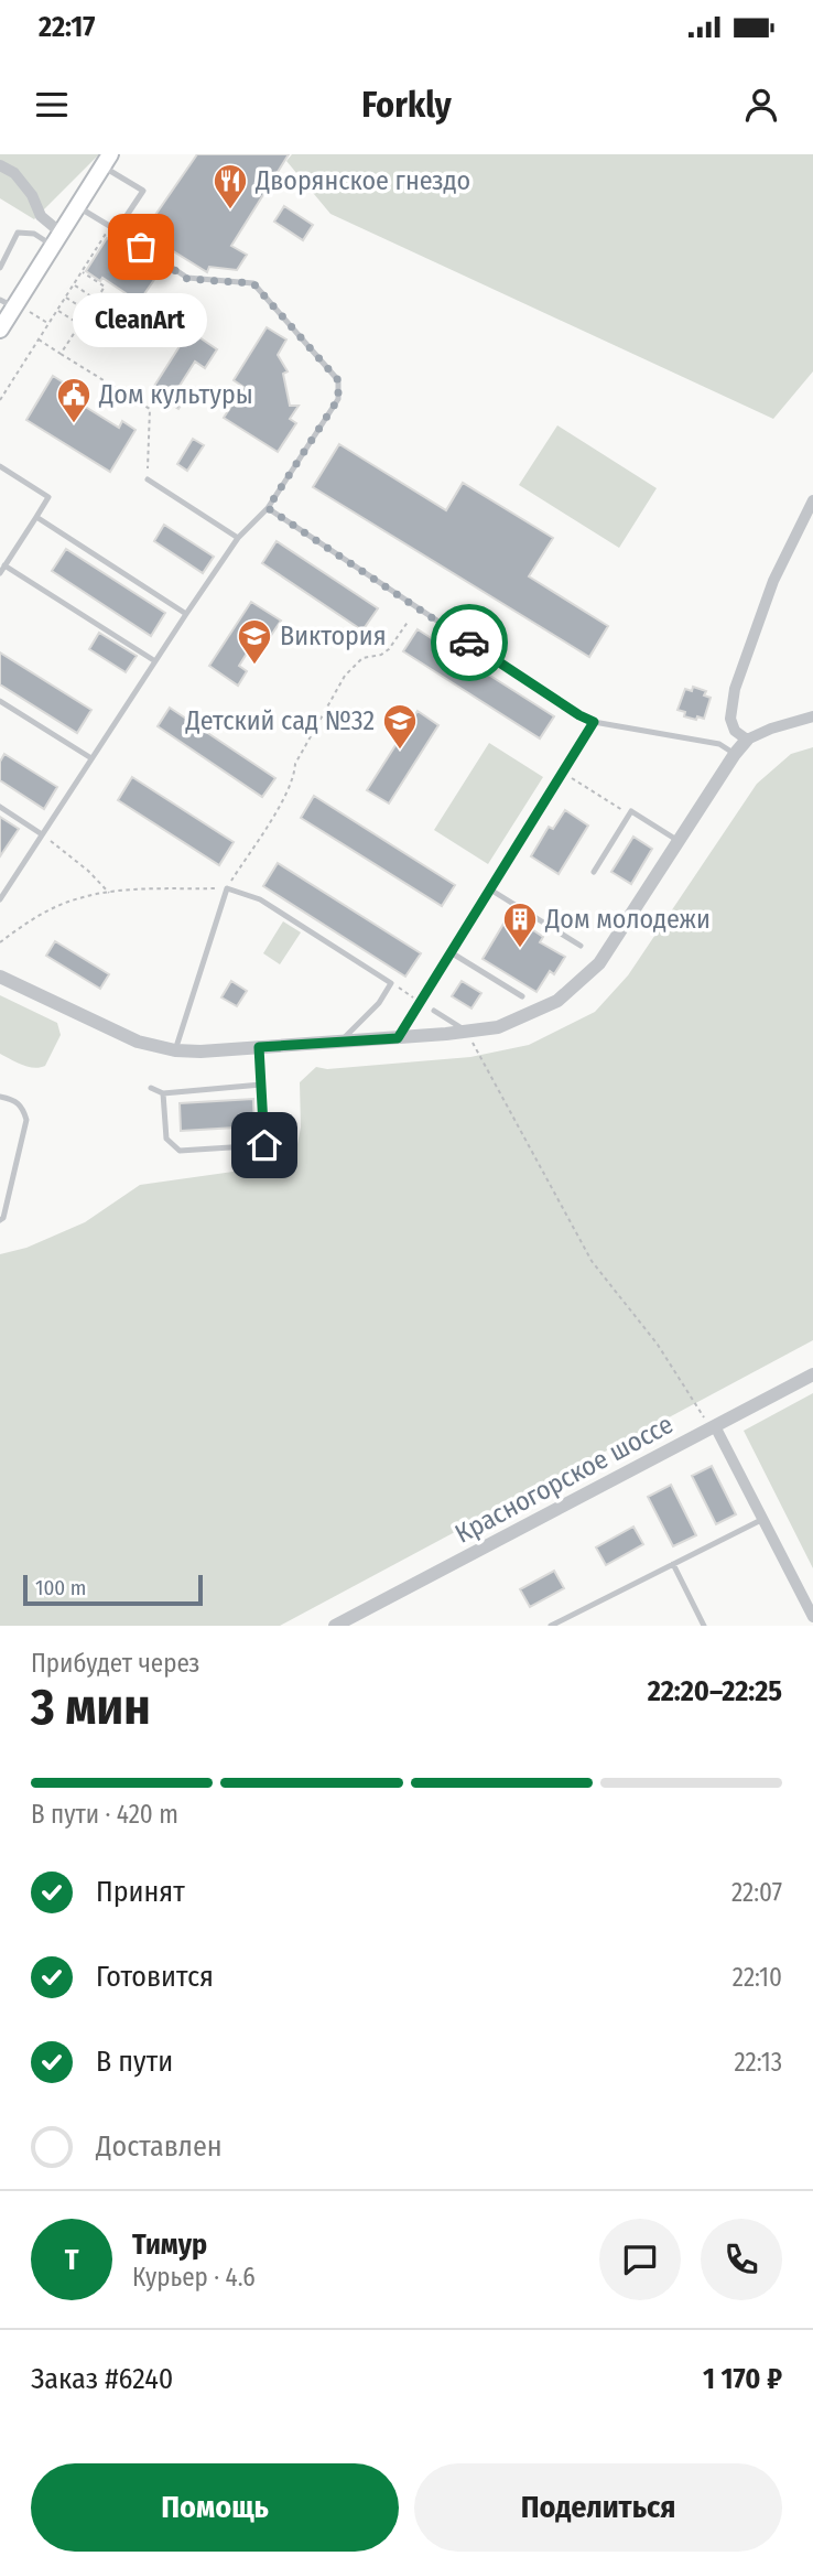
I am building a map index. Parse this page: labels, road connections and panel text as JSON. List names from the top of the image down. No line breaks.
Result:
{"streets":{"street":["Красногорское шоссе"]},"places":{"restaurant":["Дворянское гнездо"],"other":["CleanArt"],"public building":["Дом культуры"],"school or university":["Виктория","Детский сад №32"],"building":["Дом молодежи"]},"scale_bar":"100 m","page":{"status":"22:17","header":"Forkly","bubble":"CleanArt","scale":"100 m","heading":["3 мин","Прибудет через","22:20–22:25"],"panel":["Тимур","Курьер · 4.6","Заказ #6240","1 170 ₽"],"bar":"В пути · 420 m","list":[["Принят","22:07"],["Готовится","22:10"],["В пути","22:13"],"Доставлен"],"round":"Т","buttons":["Помощь","Поделиться"]}}
